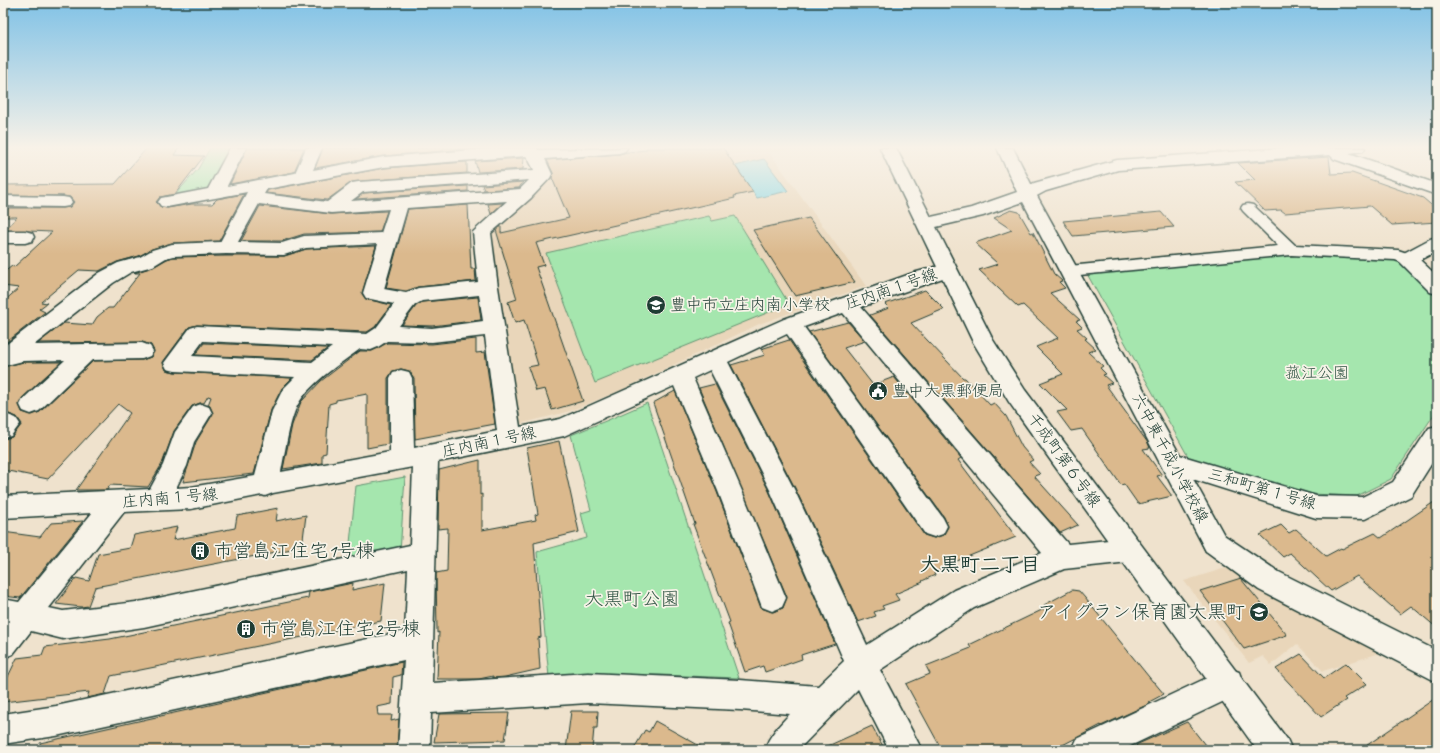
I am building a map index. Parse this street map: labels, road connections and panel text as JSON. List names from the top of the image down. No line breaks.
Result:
{"streets":{"street":["庄内南１号線","六中東千成小学校線","千成町第６号線","三和町第１号線"]},"crossings":[["庄内南１号線","千成町第６号線"],["六中東千成小学校線","三和町第１号線"]],"districts":["大黒町二丁目"],"parks":["菰江公園","大黒町公園"],"places":{"school or university":["豊中市立庄内南小学校","アイグラン保育園大黒町"],"public building":["豊中大黒郵便局"],"building":["市営島江住宅1号棟","市営島江住宅2号棟"]}}
